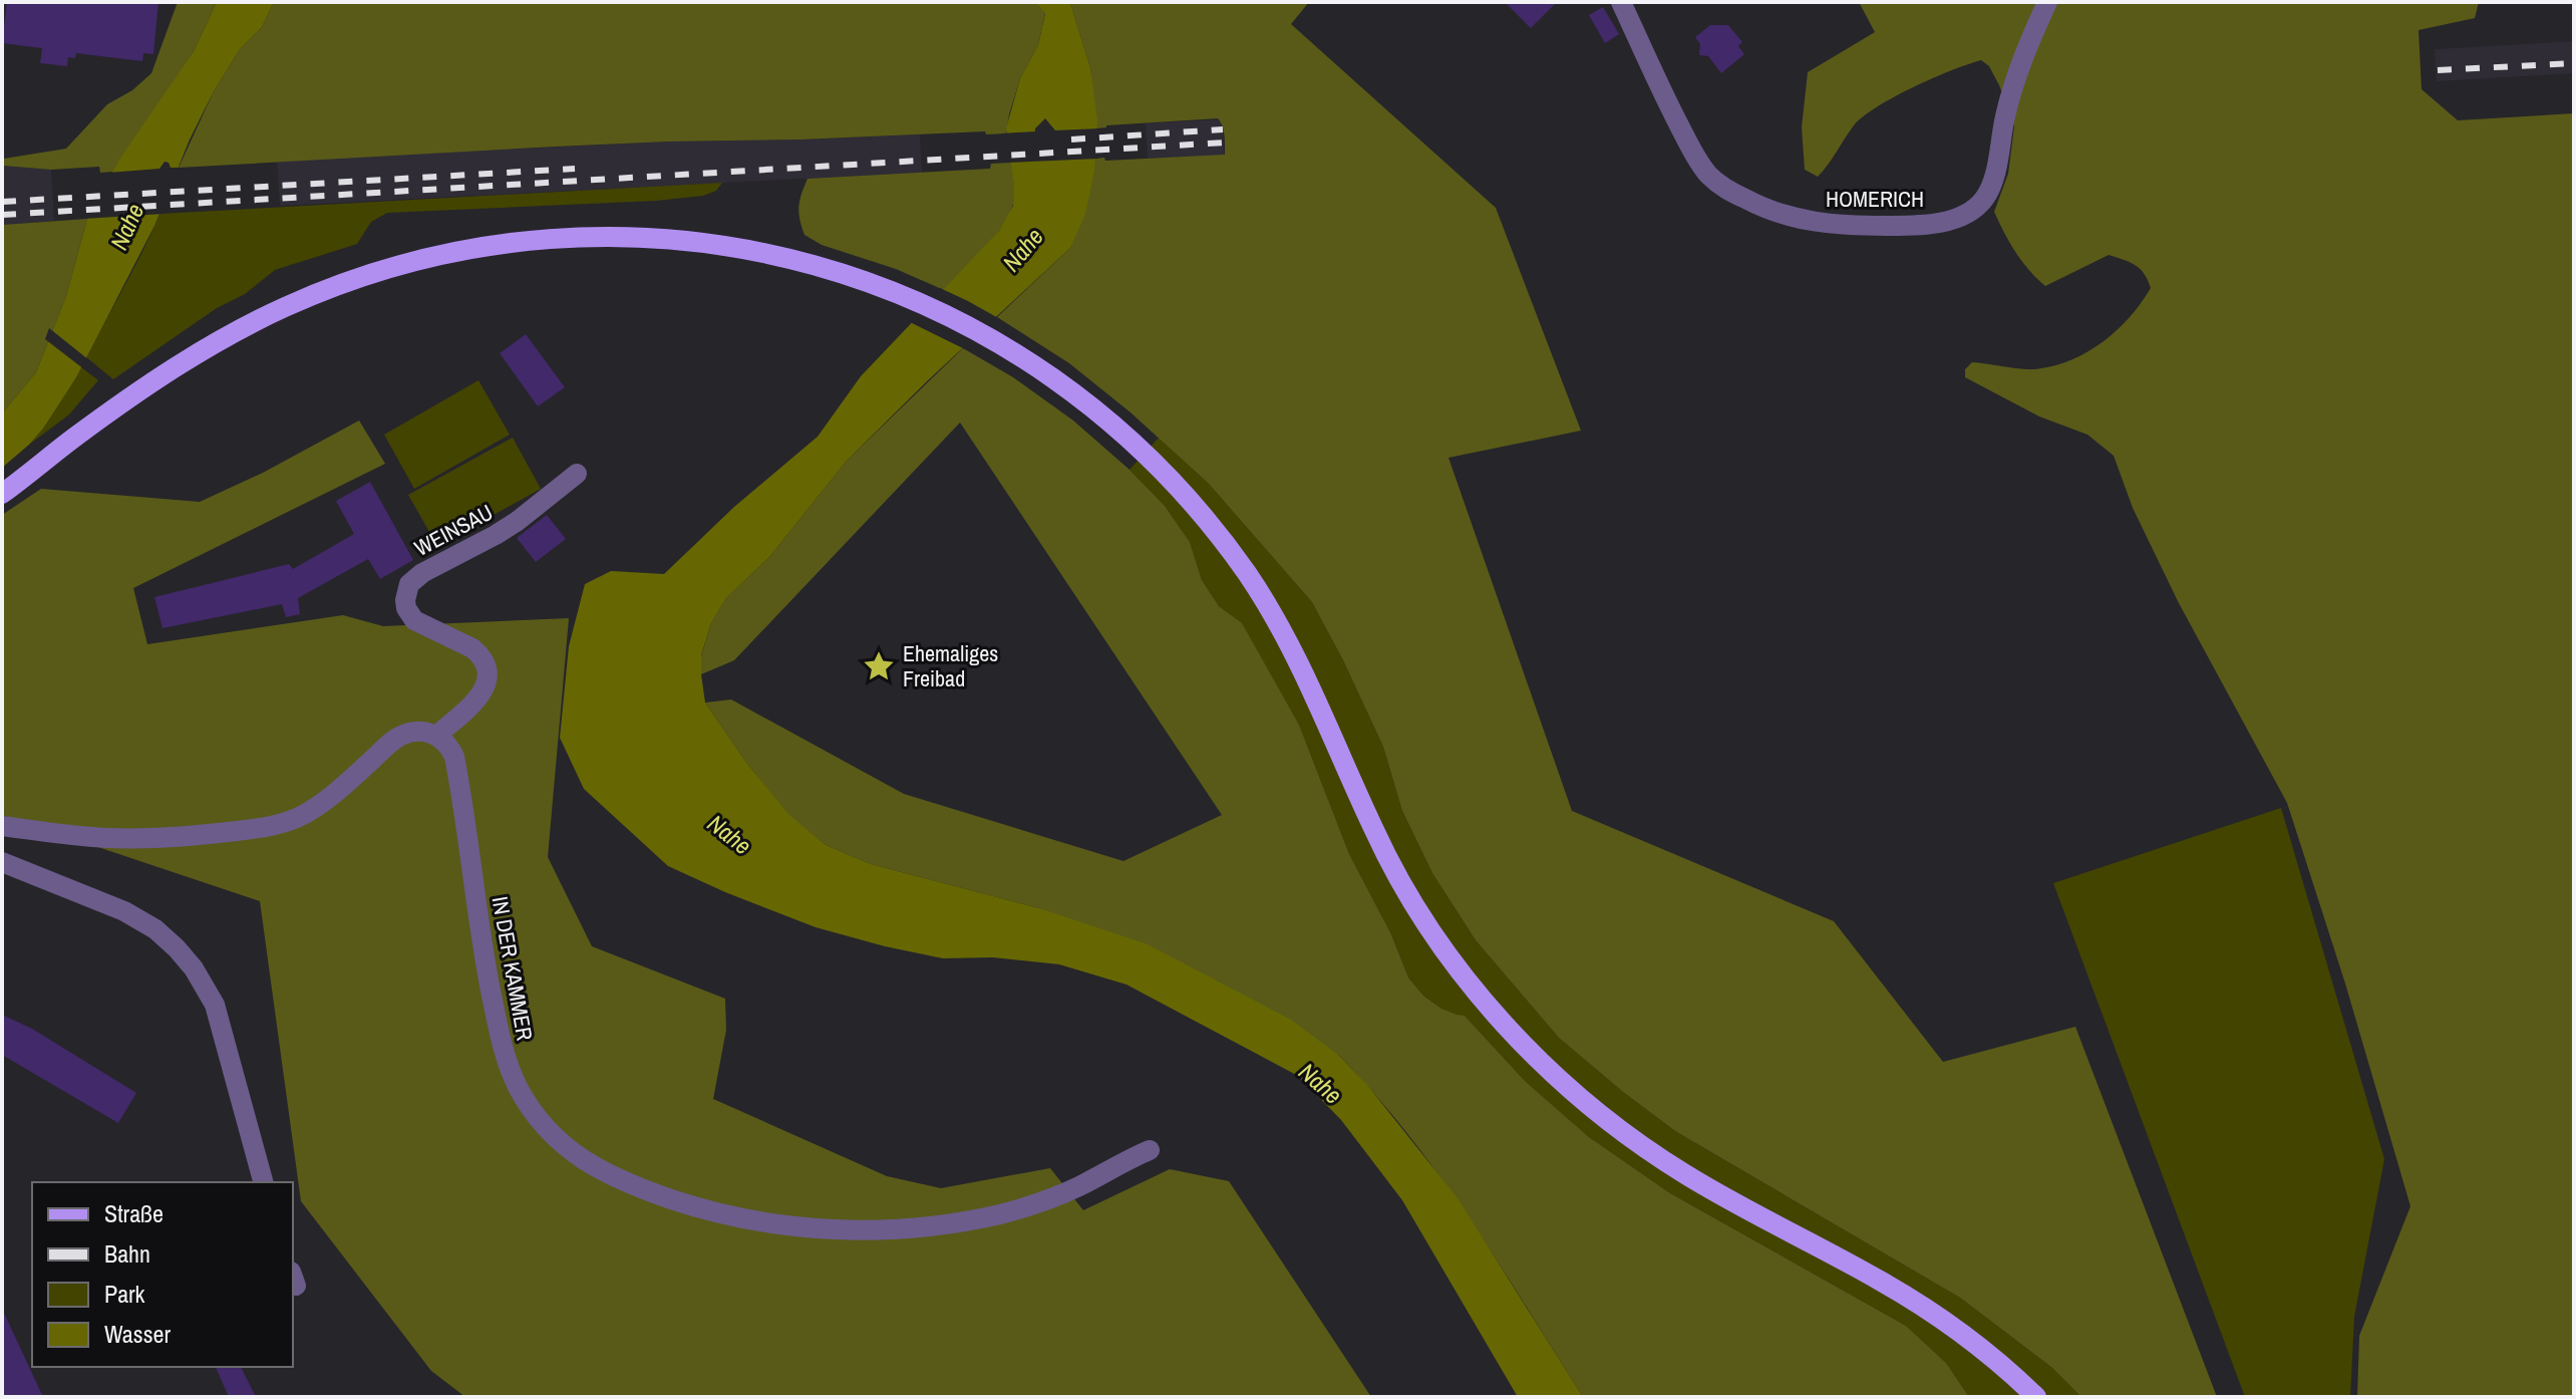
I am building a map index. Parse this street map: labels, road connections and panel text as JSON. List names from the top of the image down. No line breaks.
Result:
{"streets":{"street":["HOMERICH","WEINSAU","IN DER KAMMER"]},"crossings":[["WEINSAU","IN DER KAMMER"]],"water":["Nahe"],"places":{"place":["Ehemaliges Freibad"]},"legend":["Straße","Bahn","Park","Wasser"]}
